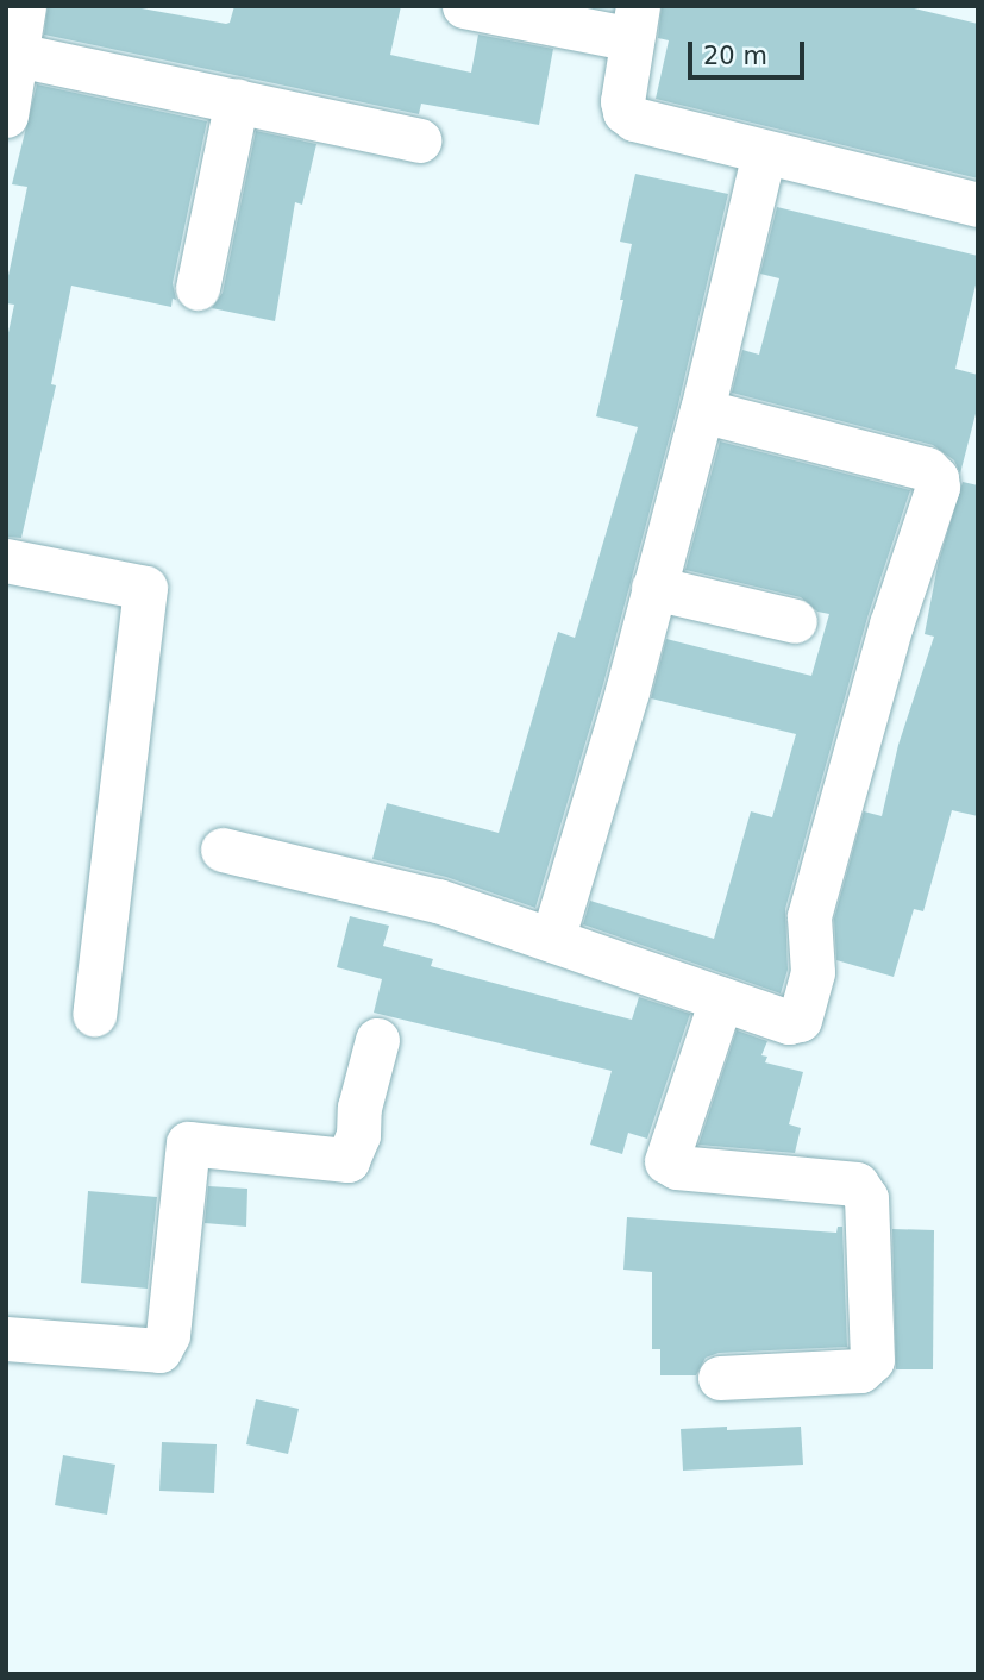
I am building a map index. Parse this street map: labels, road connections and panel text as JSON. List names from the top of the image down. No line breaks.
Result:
{"scale_bar":"20 m"}
